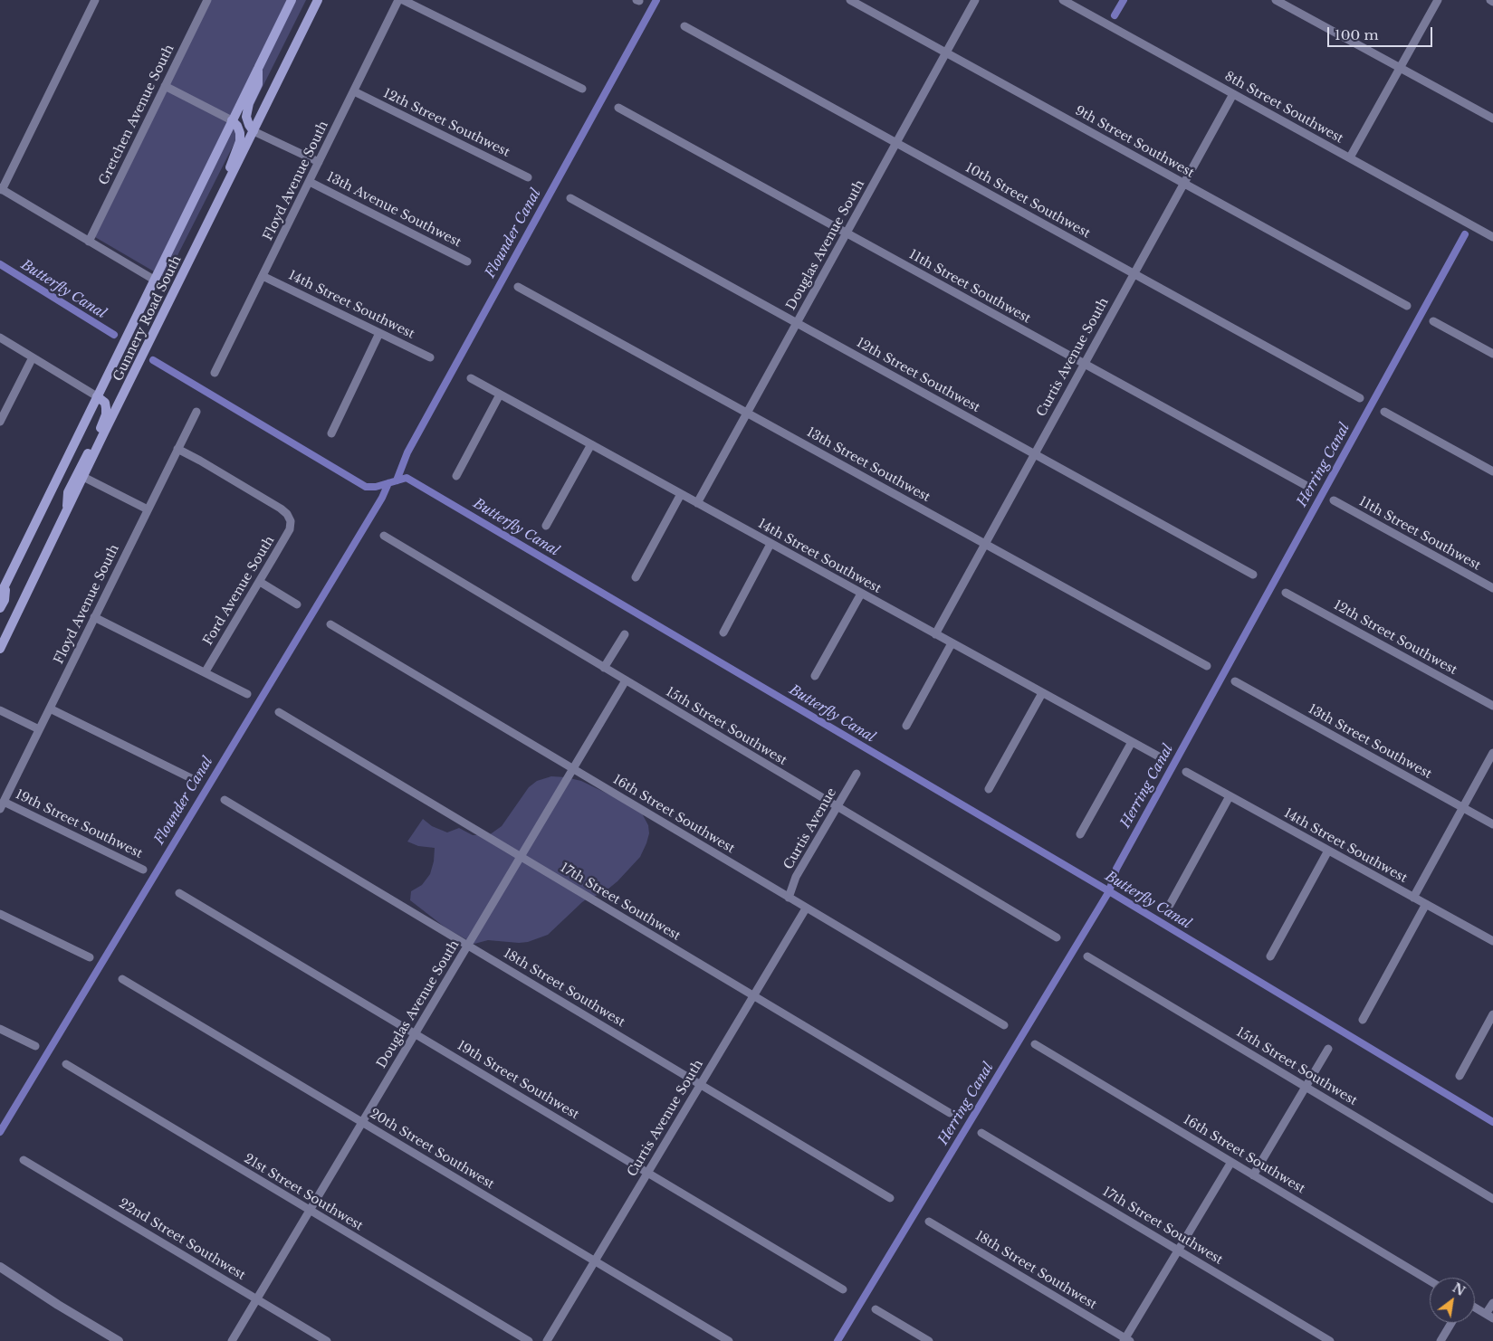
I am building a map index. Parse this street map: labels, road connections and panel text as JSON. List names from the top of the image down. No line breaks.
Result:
{"streets":{"main road":["Gunnery Road South"],"street":["8th Street Southwest","Gretchen Avenue South","12th Street Southwest","9th Street Southwest","Floyd Avenue South","10th Street Southwest","13th Avenue Southwest","Douglas Avenue South","11th Street Southwest","14th Street Southwest","Curtis Avenue South","13th Street Southwest","Ford Avenue South","15th Street Southwest","16th Street Southwest","19th Street Southwest","Curtis Avenue","17th Street Southwest","18th Street Southwest","20th Street Southwest","21st Street Southwest","22nd Street Southwest"]},"crossings":[["8th Street Southwest","Curtis Avenue South"],["12th Street Southwest","Floyd Avenue South"],["12th Street Southwest","Douglas Avenue South"],["12th Street Southwest","Curtis Avenue South"],["9th Street Southwest","Douglas Avenue South"],["9th Street Southwest","Curtis Avenue South"],["Floyd Avenue South","13th Avenue Southwest"],["Floyd Avenue South","14th Street Southwest"],["Floyd Avenue South","Ford Avenue South"],["Floyd Avenue South","19th Street Southwest"],["10th Street Southwest","Douglas Avenue South"],["10th Street Southwest","Curtis Avenue South"],["Douglas Avenue South","11th Street Southwest"],["Douglas Avenue South","14th Street Southwest"],["Douglas Avenue South","13th Street Southwest"],["Douglas Avenue South","15th Street Southwest"],["Douglas Avenue South","16th Street Southwest"],["Douglas Avenue South","19th Street Southwest"],["Douglas Avenue South","17th Street Southwest"],["Douglas Avenue South","18th Street Southwest"],["Douglas Avenue South","20th Street Southwest"],["Douglas Avenue South","21st Street Southwest"],["Douglas Avenue South","22nd Street Southwest"],["11th Street Southwest","Curtis Avenue South"],["14th Street Southwest","Curtis Avenue South"],["Curtis Avenue South","13th Street Southwest"],["Curtis Avenue South","16th Street Southwest"],["Curtis Avenue South","19th Street Southwest"],["Curtis Avenue South","17th Street Southwest"],["Curtis Avenue South","18th Street Southwest"],["Curtis Avenue South","20th Street Southwest"],["15th Street Southwest","Curtis Avenue"],["16th Street Southwest","Curtis Avenue"]],"water":["Flounder Canal","Butterfly Canal","Herring Canal"],"scale_bar":"100 m","north":"top right"}
